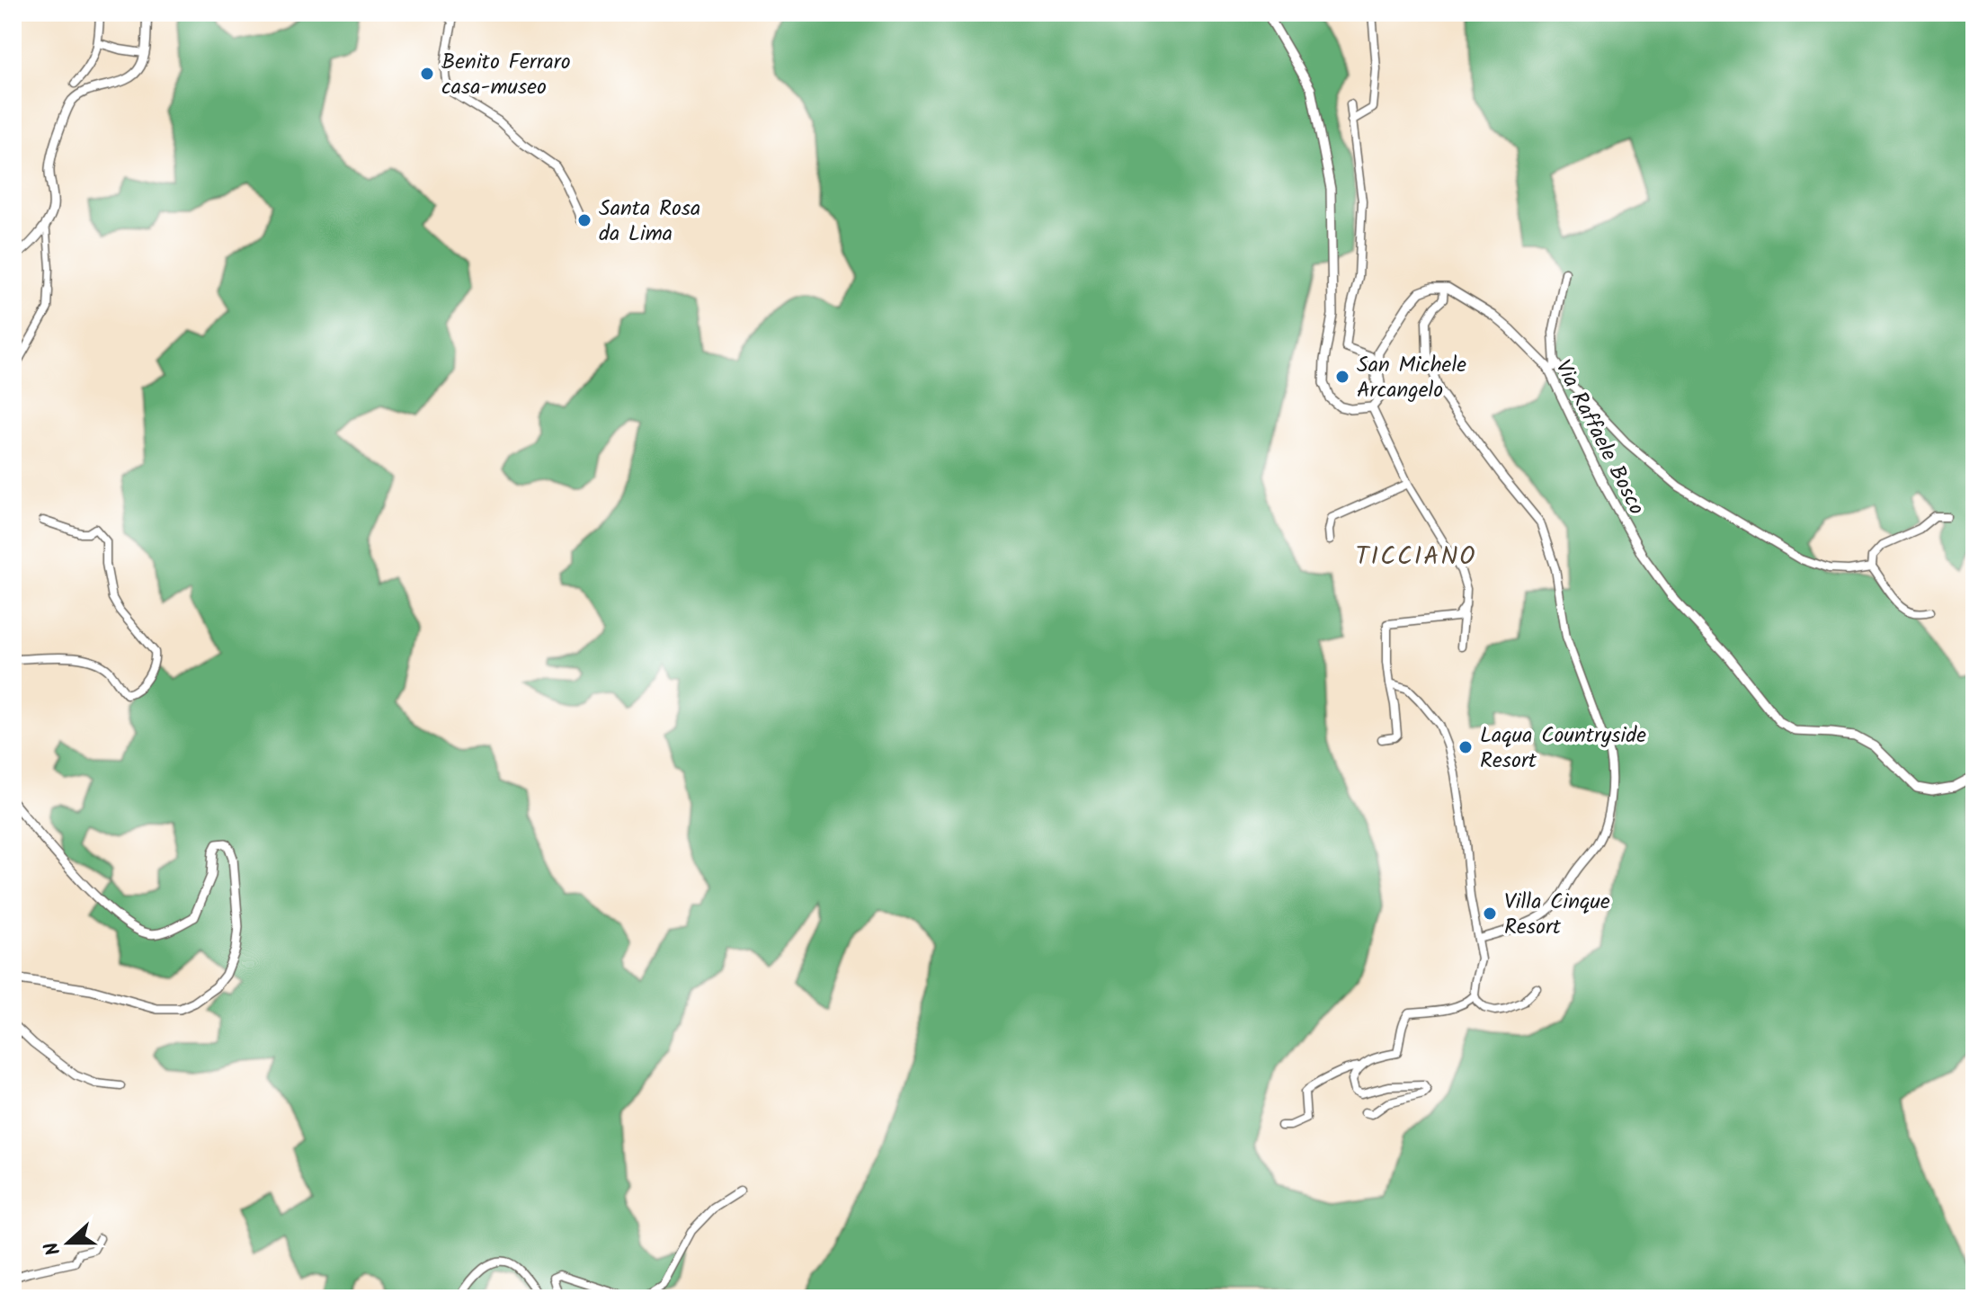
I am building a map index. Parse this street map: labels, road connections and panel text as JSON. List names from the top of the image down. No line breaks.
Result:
{"streets":{"street":["Via Raffaele Bosco"]},"districts":["TICCIANO"],"places":["Benito Ferraro casa-museo","Santa Rosa da Lima","San Michele Arcangelo","Laqua Countryside Resort","Villa Cinque Resort"],"north":"left"}
